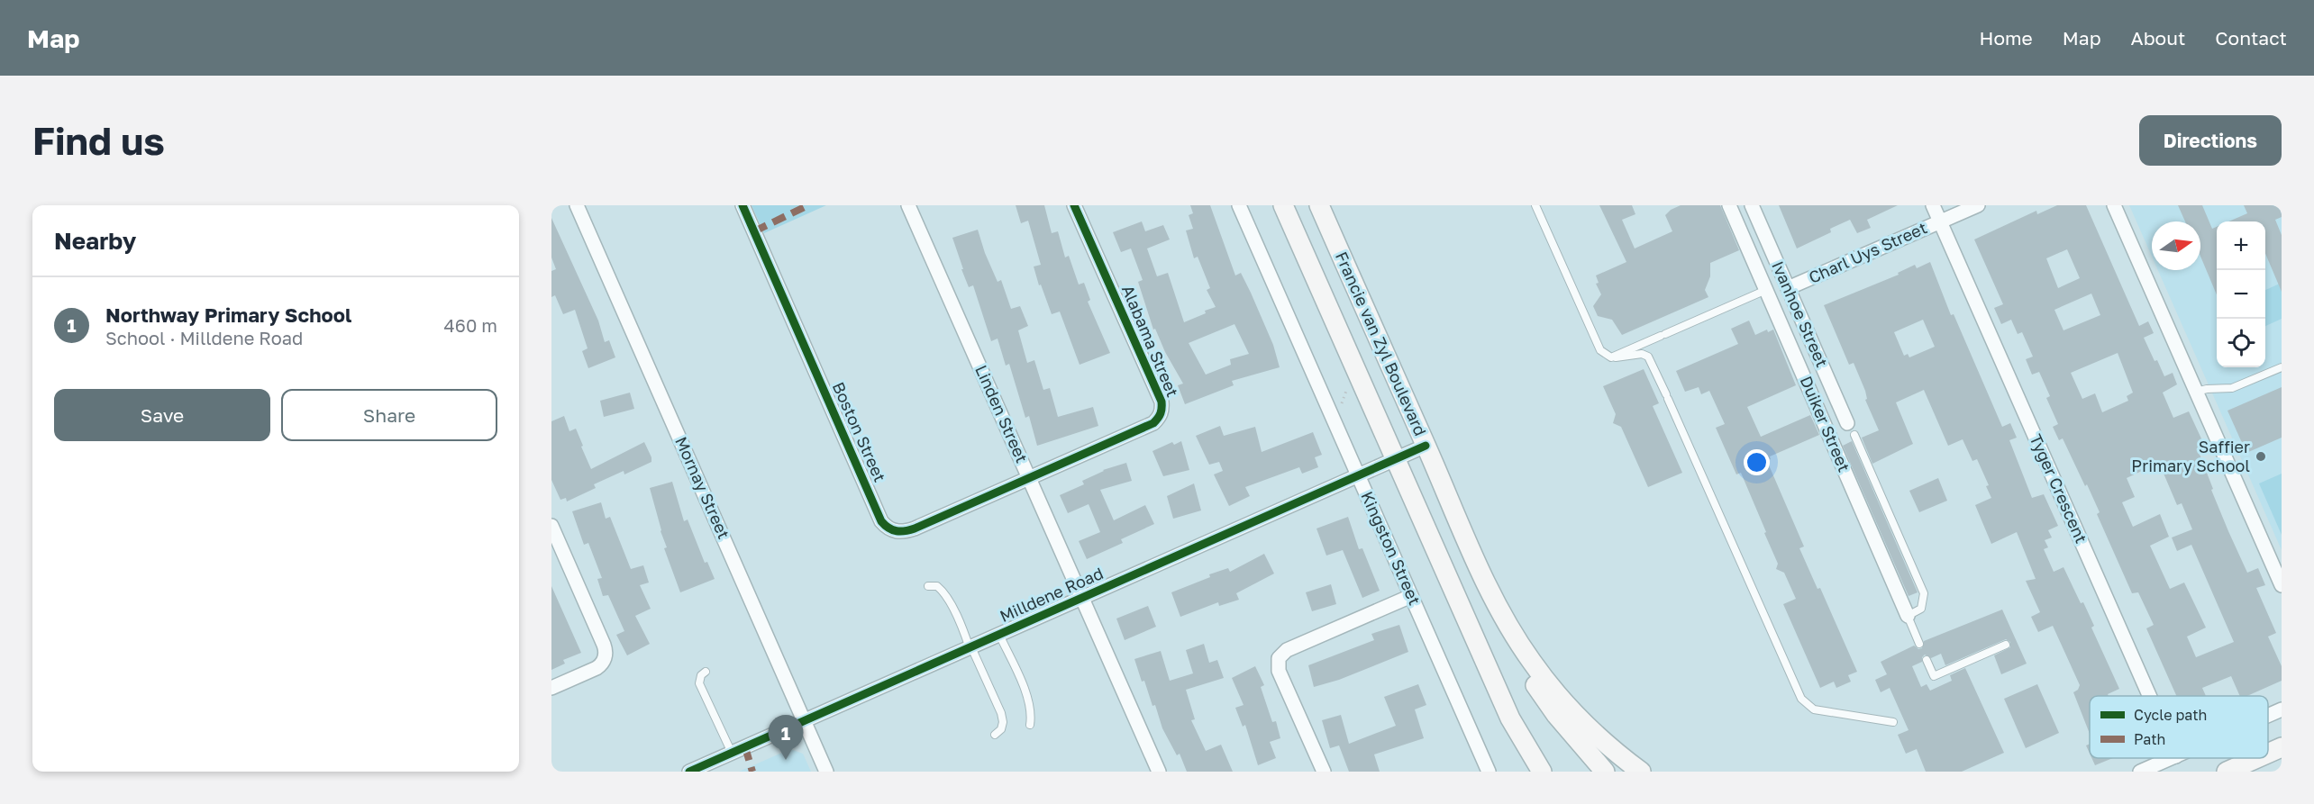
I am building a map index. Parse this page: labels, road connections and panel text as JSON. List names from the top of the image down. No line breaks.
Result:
{"streets":{"main road":["Francie van Zyl Boulevard"],"street":["Charl Uys Street","Ivanhoe Street","Alabama Street","Linden Street","Duiker Street","Boston Street","Mornay Street","Tyger Crescent","Kingston Street","Milldene Road"]},"crossings":[["Charl Uys Street","Ivanhoe Street"],["Charl Uys Street","Tyger Crescent"],["Alabama Street","Linden Street"],["Alabama Street","Boston Street"],["Francie van Zyl Boulevard","Milldene Road"],["Linden Street","Boston Street"],["Linden Street","Milldene Road"],["Mornay Street","Milldene Road"],["Kingston Street","Milldene Road"]],"places":["Saffier Primary School"],"legend":["Cycle path","Path"],"north":"right","page":{"header":"Map","nav":["Home","Map","About","Contact"],"buttons":["Directions",["Save","Share"]],"title":"Find us","heading":"Nearby","map_buttons":["+","−"],"list":[{"mark":"1","name":"Northway Primary School","note":"School · Milldene Road","value":"460 m"}],"pins":"1"}}
